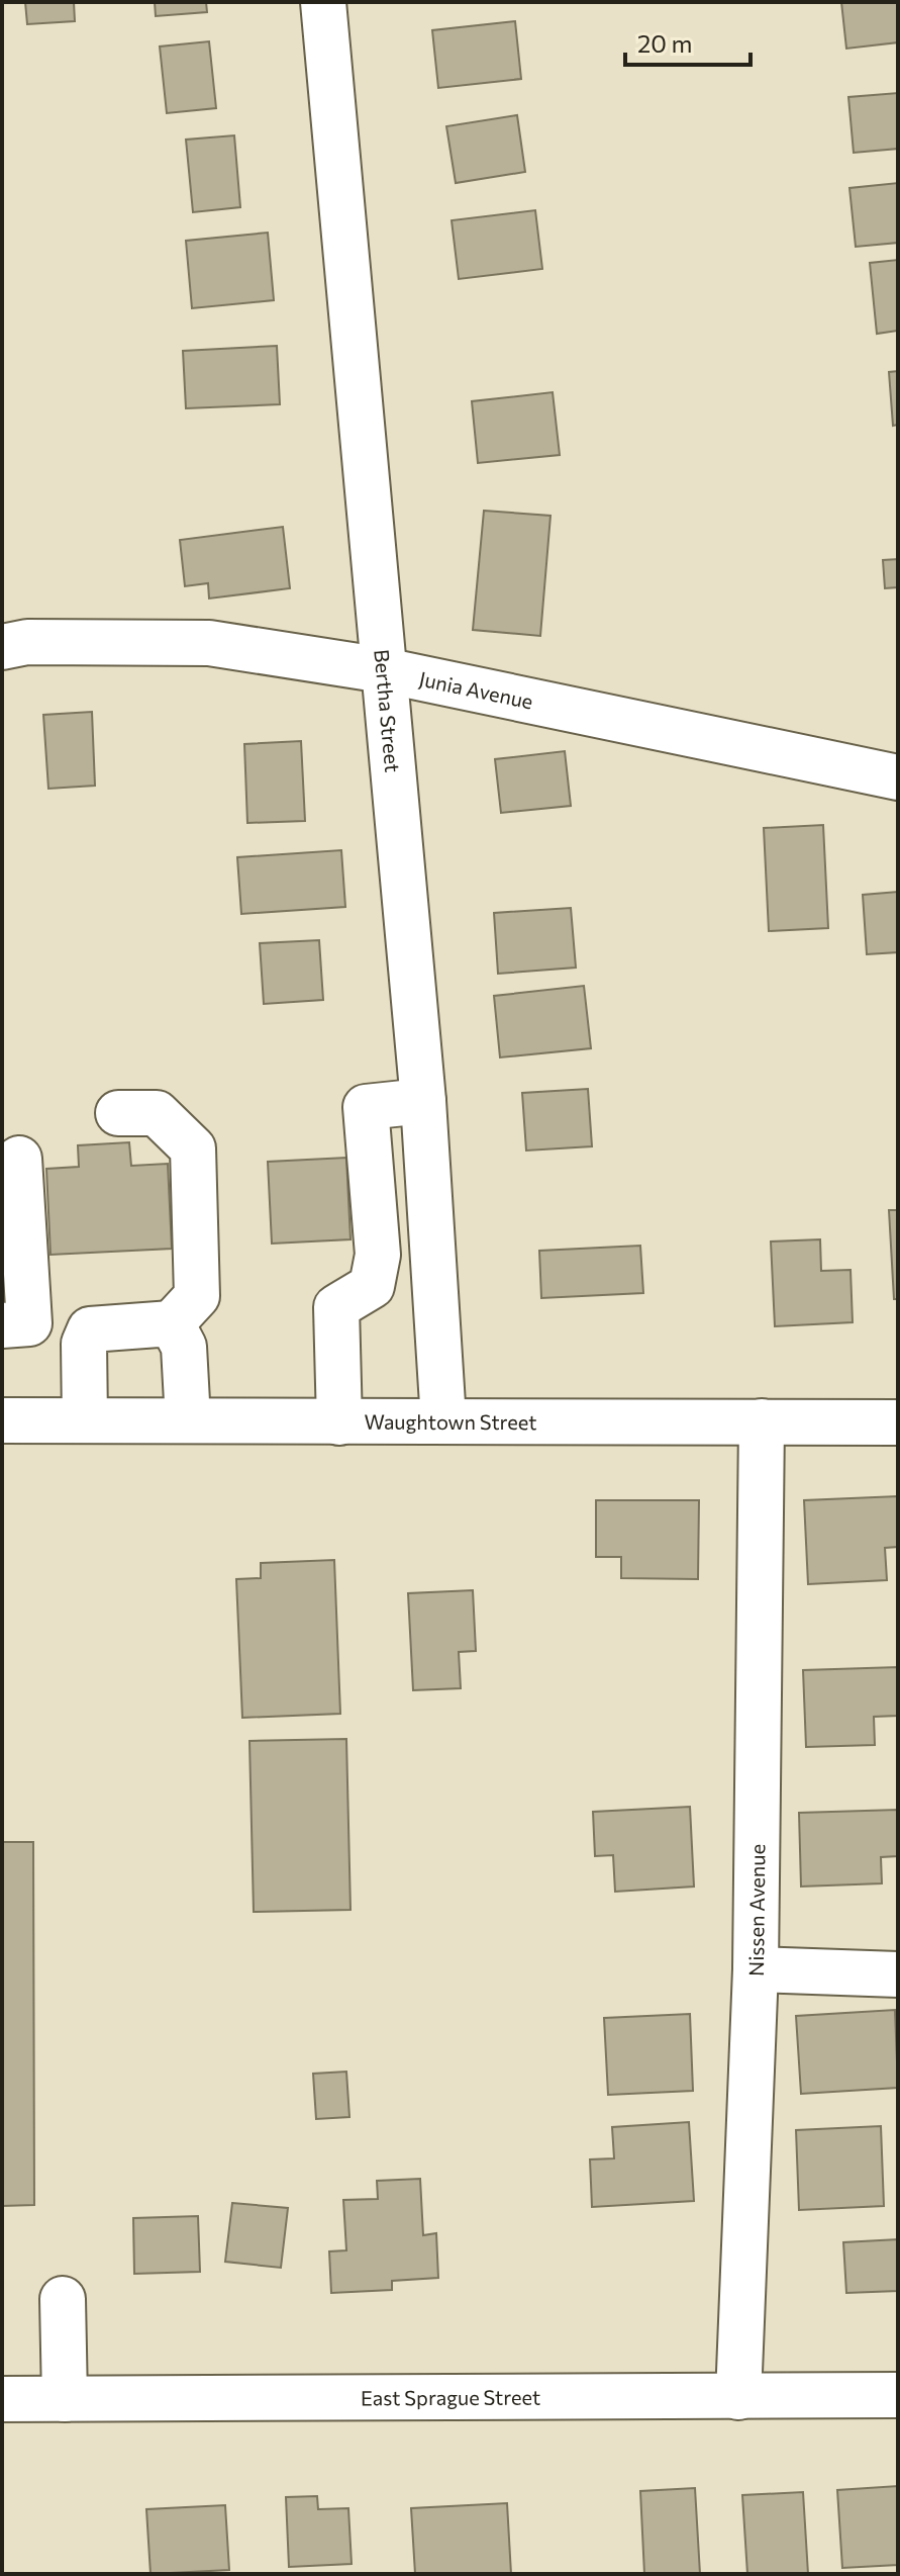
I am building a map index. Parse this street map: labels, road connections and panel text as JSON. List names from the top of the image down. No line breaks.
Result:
{"streets":{"street":["Junia Avenue","Bertha Street","Waughtown Street","Nissen Avenue","East Sprague Street"]},"crossings":[["Junia Avenue","Bertha Street"],["Bertha Street","Waughtown Street"],["Waughtown Street","Nissen Avenue"],["Nissen Avenue","East Sprague Street"]],"scale_bar":"20 m"}
